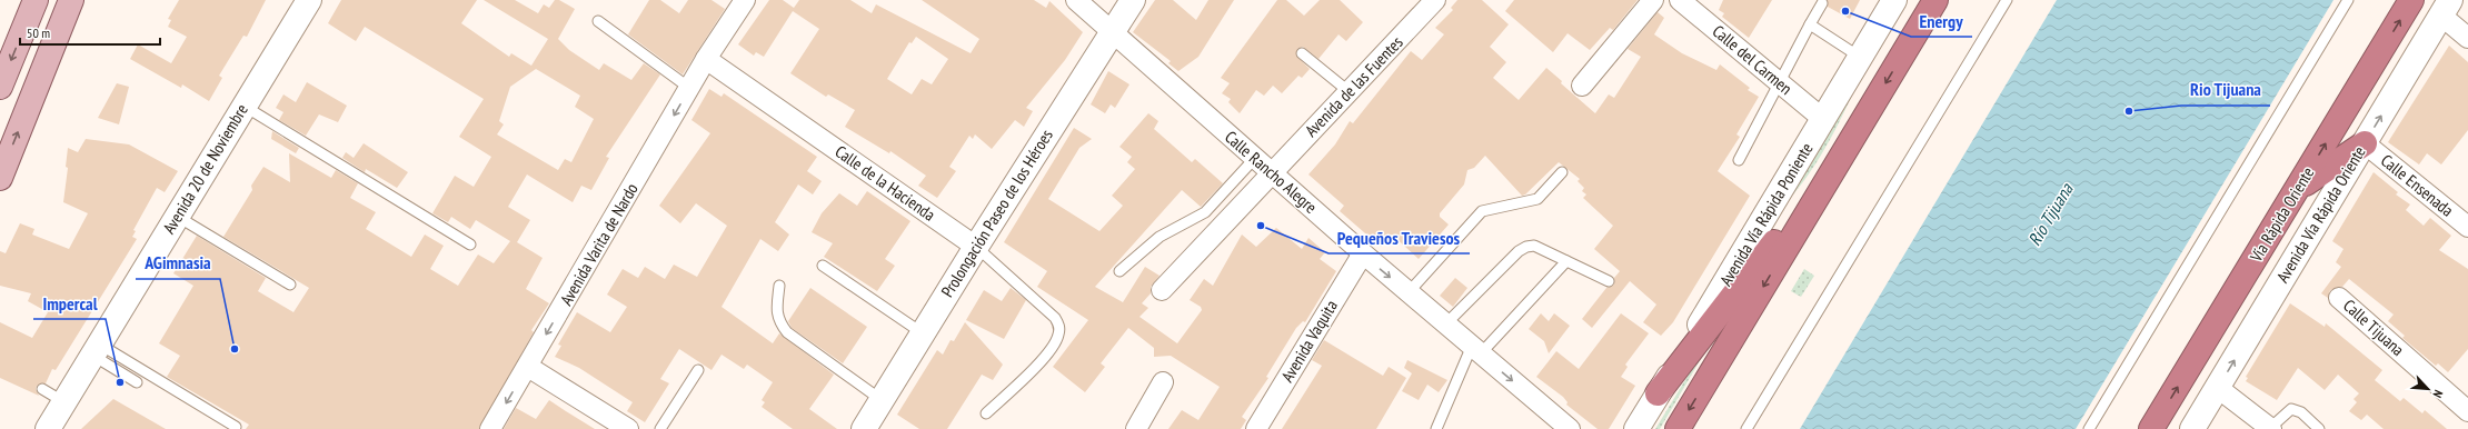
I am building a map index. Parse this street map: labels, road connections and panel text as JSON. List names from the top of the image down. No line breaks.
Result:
{"streets":{"highway":["Avenida Vía Rápida Poniente","Vía Rápida Oriente"],"main road":["Avenida 20 de Noviembre","Prolongación Paseo de los Héroes","Avenida Vía Rápida Oriente"],"street":["Calle del Carmen","Avenida de las Fuentes","Calle Rancho Alegre","Calle de la Hacienda","Calle Ensenada","Avenida Varita de Nardo","Calle Tijuana","Avenida Vaquita"]},"crossings":[["Calle del Carmen","Avenida Vía Rápida Poniente"],["Avenida de las Fuentes","Calle Rancho Alegre"],["Calle Rancho Alegre","Prolongación Paseo de los Héroes"],["Calle Rancho Alegre","Avenida Vaquita"],["Calle de la Hacienda","Prolongación Paseo de los Héroes"],["Calle de la Hacienda","Avenida Varita de Nardo"],["Calle Ensenada","Avenida Vía Rápida Oriente"]],"one_way":["Vía Rápida Oriente","Avenida Vía Rápida Oriente","Avenida Varita de Nardo"],"water":["Río Tijuana"],"places":["Energy","Rio Tijuana","Pequeños Traviesos","AGimnasia","Impercal"],"scale_bar":"50 m","north":"bottom right"}
